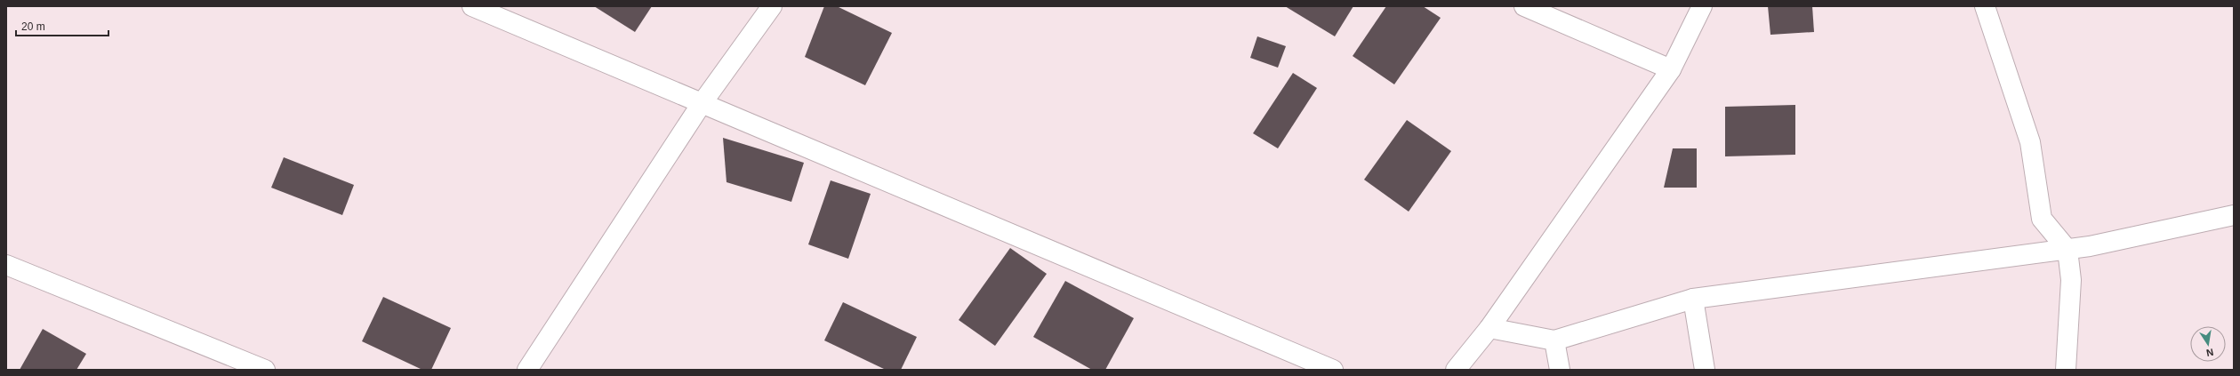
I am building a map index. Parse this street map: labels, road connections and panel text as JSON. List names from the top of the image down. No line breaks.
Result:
{"scale_bar":"20 m","north":"bottom"}
